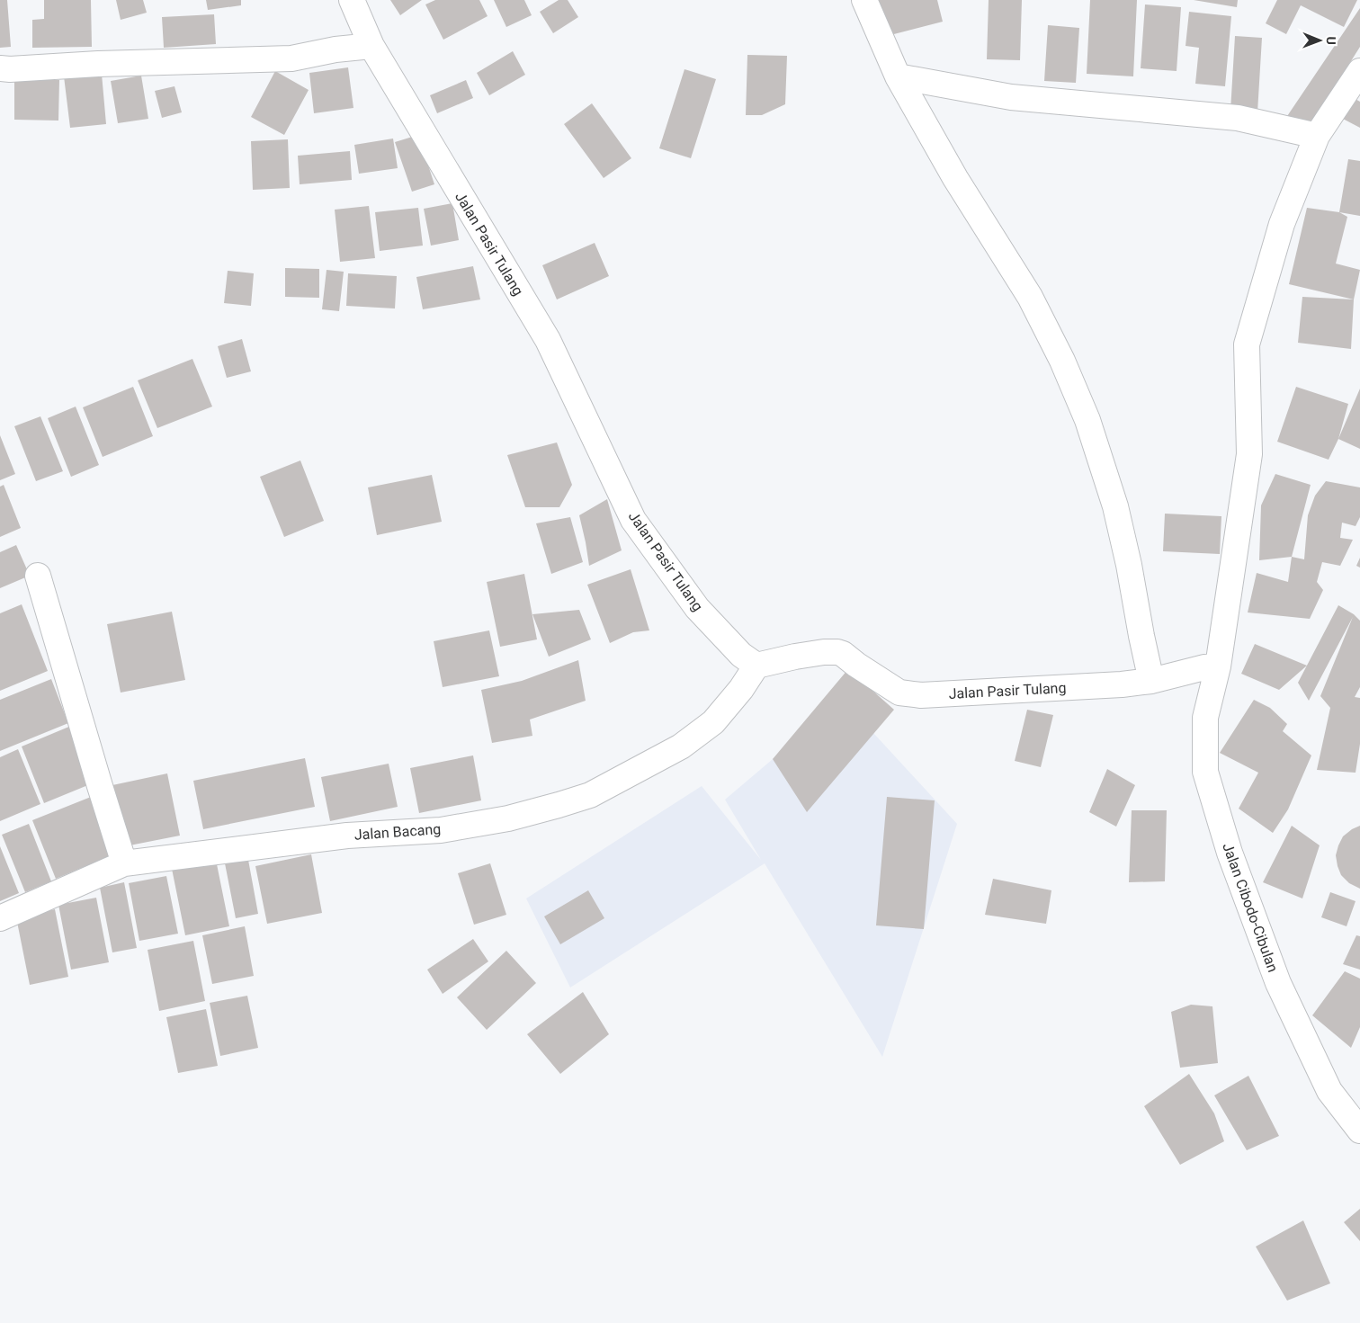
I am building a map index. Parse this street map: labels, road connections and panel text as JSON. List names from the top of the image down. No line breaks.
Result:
{"streets":{"street":["Jalan Pasir Tulang","Jalan Bacang","Jalan Cibodo-Cibulan"]},"crossings":[["Jalan Pasir Tulang","Jalan Bacang"],["Jalan Pasir Tulang","Jalan Cibodo-Cibulan"]],"north":"right"}
